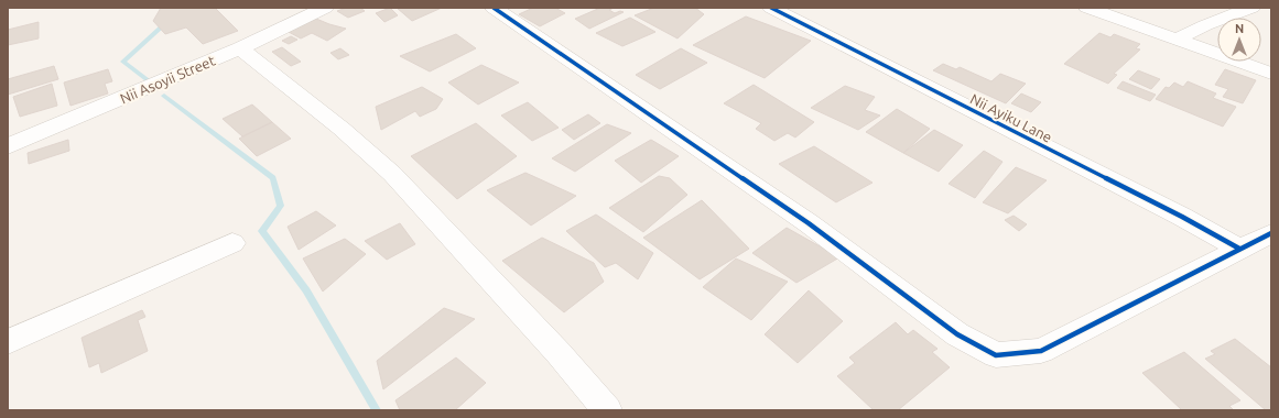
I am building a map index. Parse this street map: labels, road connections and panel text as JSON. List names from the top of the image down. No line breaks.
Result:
{"streets":{"street":["Nii Asoyii Street","Nii Ayiku Lane"]},"north":"top"}
